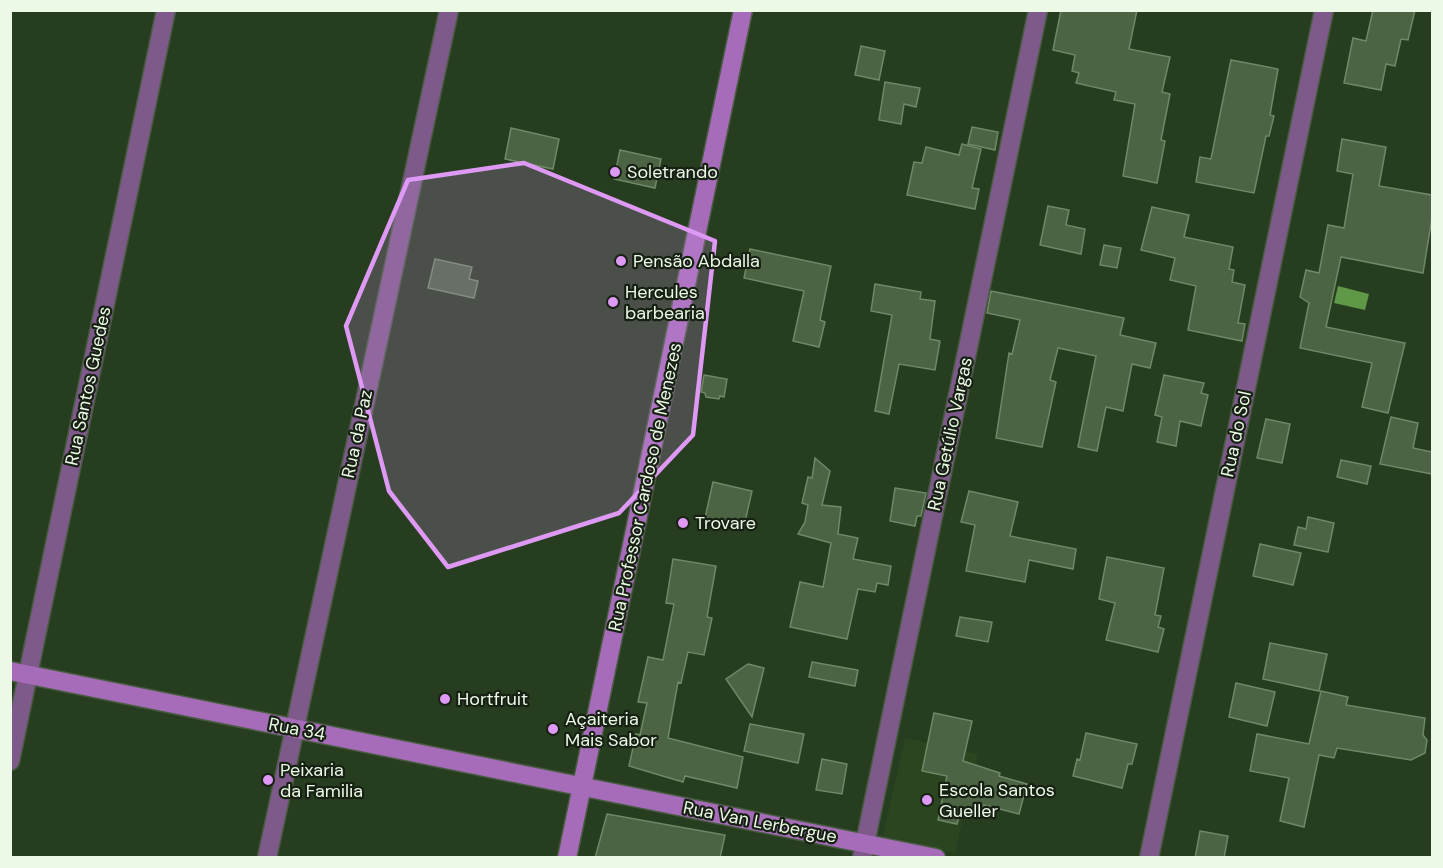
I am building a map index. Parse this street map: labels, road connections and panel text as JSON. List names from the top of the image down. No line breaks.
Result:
{"streets":{"street":["Rua Santos Guedes","Rua da Paz","Rua Getúlio Vargas","Rua do Sol","Rua Professor Cardoso de Menezes","Rua 34","Rua Van Lerbergue"]},"crossings":[["Rua Santos Guedes","Rua 34"],["Rua da Paz","Rua 34"],["Rua Getúlio Vargas","Rua Van Lerbergue"],["Rua Professor Cardoso de Menezes","Rua 34"],["Rua Professor Cardoso de Menezes","Rua Van Lerbergue"],["Rua 34","Rua Van Lerbergue"]],"places":["Soletrando","Pensão Abdalla","Hercules barbearia","Trovare","Hortfruit","Açaiteria Mais Sabor","Peixaria da Familia","Escola Santos Gueller"]}
